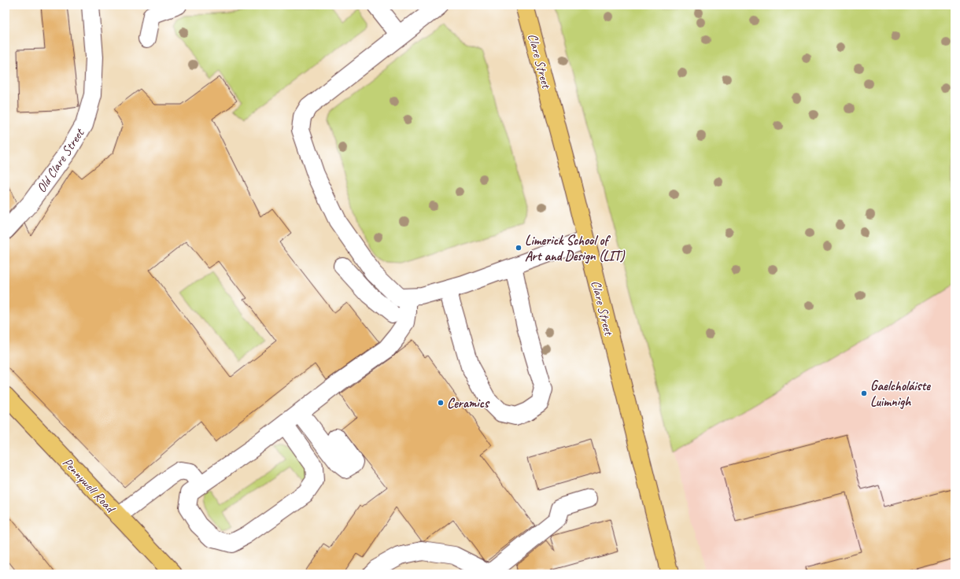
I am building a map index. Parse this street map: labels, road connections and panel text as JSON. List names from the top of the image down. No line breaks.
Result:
{"streets":{"main road":["Clare Street","Pennywell Road"],"street":["Old Clare Street"]},"places":["Limerick School of Art and Design (LIT)","Gaelcholáiste Luimnigh","Ceramics"]}
